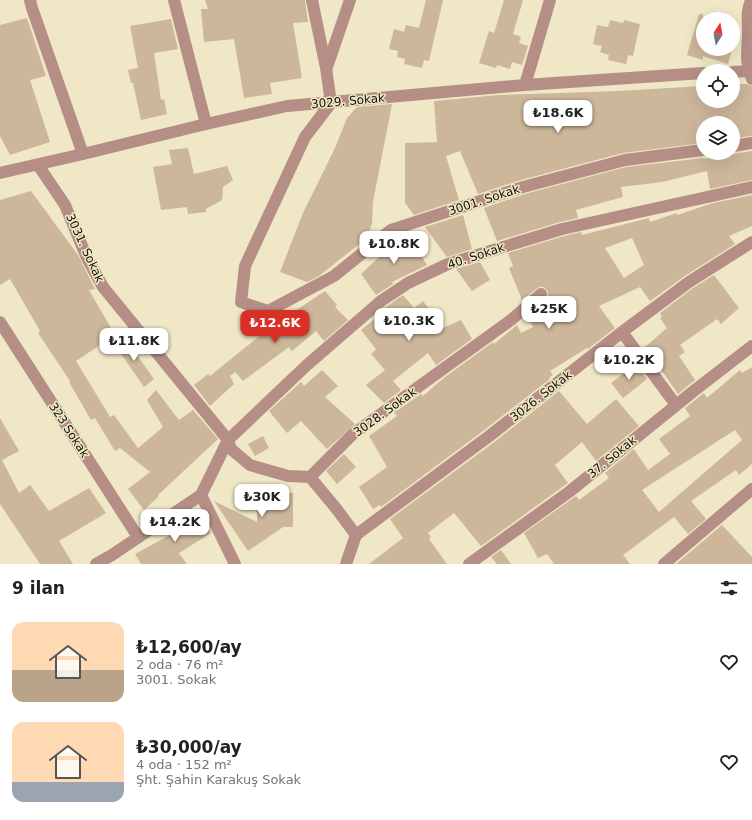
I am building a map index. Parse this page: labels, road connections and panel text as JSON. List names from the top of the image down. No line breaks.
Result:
{"streets":{"street":["3029. Sokak","3001. Sokak","3031. Sokak","40. Sokak","3026. Sokak","3028. Sokak","323 Sokak","37. Sokak"]},"crossings":[["3029. Sokak","3001. Sokak"],["3029. Sokak","3031. Sokak"],["3031. Sokak","40. Sokak"]],"north":"top","page":{"price":["₺18.6K","₺10.8K","₺25K","₺10.3K","₺12.6K","₺11.8K","₺10.2K","₺30K","₺14.2K"],"heading":"9 ilan","list":[{"name":"₺12,600/ay","note":"2 oda · 76 m² · 3001. Sokak"},{"name":"₺30,000/ay","note":"4 oda · 152 m² · Şht. Şahin Karakuş Sokak"}]}}
